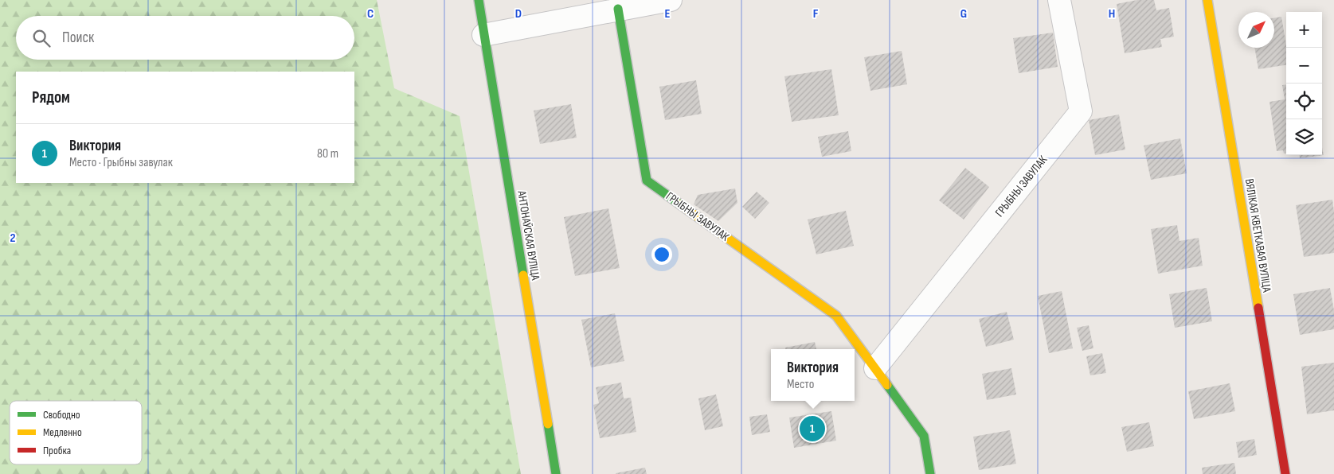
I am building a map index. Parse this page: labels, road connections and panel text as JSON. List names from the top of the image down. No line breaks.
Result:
{"streets":{"street":["ГРЫБНЫ ЗАВУЛАК","АНТОНАЎСКАЯ ВУЛІЦА","ВЯЛІКАЯ КВЕТКАВАЯ ВУЛІЦА"]},"legend":["Свободно","Медленно","Пробка"],"north":"top right","page":{"map_buttons":["+","−"],"search":"Поиск","heading":"Рядом","list":[{"mark":"1","name":"Виктория","note":"Место · Грыбны завулак","value":"80 m"}],"popup":["Виктория","Место"],"pins":"1"},"grid":{"columns":["C","D","E","F","G","H"],"rows":["2"]}}
